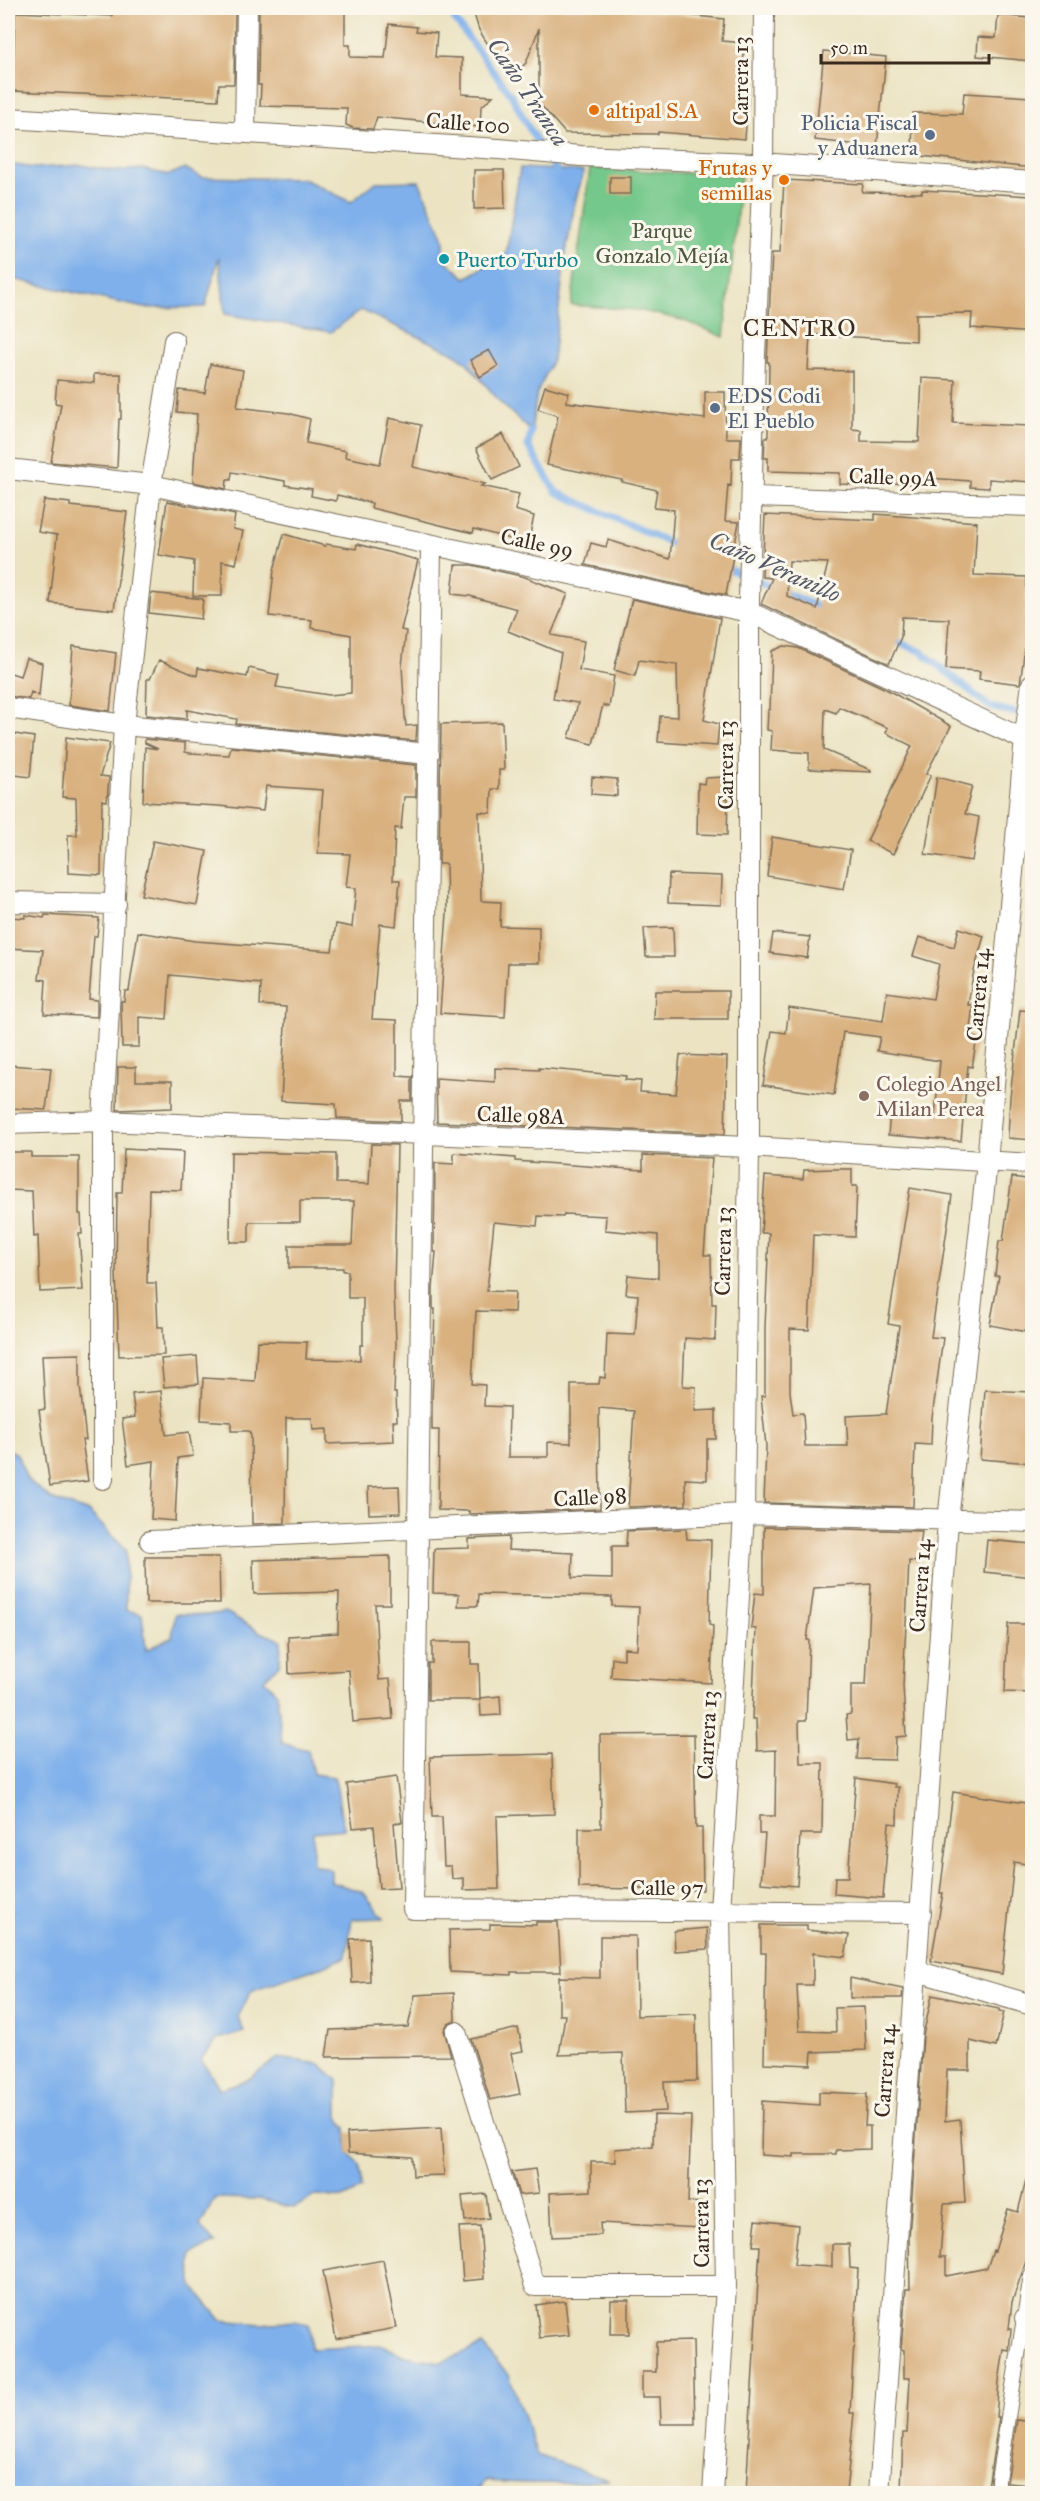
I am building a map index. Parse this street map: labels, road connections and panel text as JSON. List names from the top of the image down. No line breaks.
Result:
{"streets":{"street":["Carrera 13","Calle 100","Calle 99A","Calle 99","Carrera 14","Calle 98A","Calle 98","Calle 97"]},"crossings":[["Carrera 13","Calle 100"],["Carrera 13","Calle 99A"],["Carrera 13","Calle 99"],["Carrera 13","Calle 98A"],["Carrera 13","Calle 98"],["Carrera 13","Calle 97"],["Calle 99","Carrera 14"],["Carrera 14","Calle 98A"],["Carrera 14","Calle 98"],["Carrera 14","Calle 97"],["Calle 98","Calle 97"]],"districts":["CENTRO"],"water":["Caño Tranca","Caño Veranillo"],"parks":["Parque Gonzalo Mejía"],"places":["altipal S.A","Policia Fiscal y Aduanera","Frutas y semillas","Puerto Turbo","EDS Codi El Pueblo","Colegio Angel Milan Perea"],"scale_bar":"50 m"}
